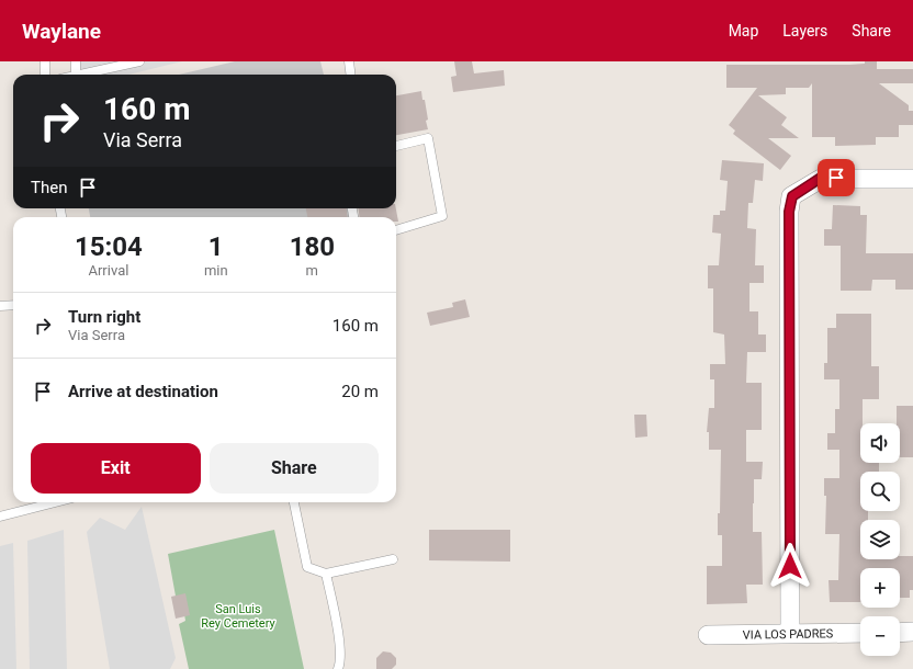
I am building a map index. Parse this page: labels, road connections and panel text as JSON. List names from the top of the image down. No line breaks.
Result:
{"streets":{"street":["VIA LOS PADRES"]},"parks":["San Luis Rey Cemetery"],"page":{"header":"Waylane","nav":["Map","Layers","Share"],"turn":["160 m","Via Serra"],"then":"Then","eta":["15:04","Arrival","1","min","180","m"],"list":[{"name":"Turn right","note":"Via Serra","value":"160 m"},{"name":"Arrive at destination","value":"20 m"}],"map_buttons":["+","−"],"buttons":["Exit","Share"]}}
